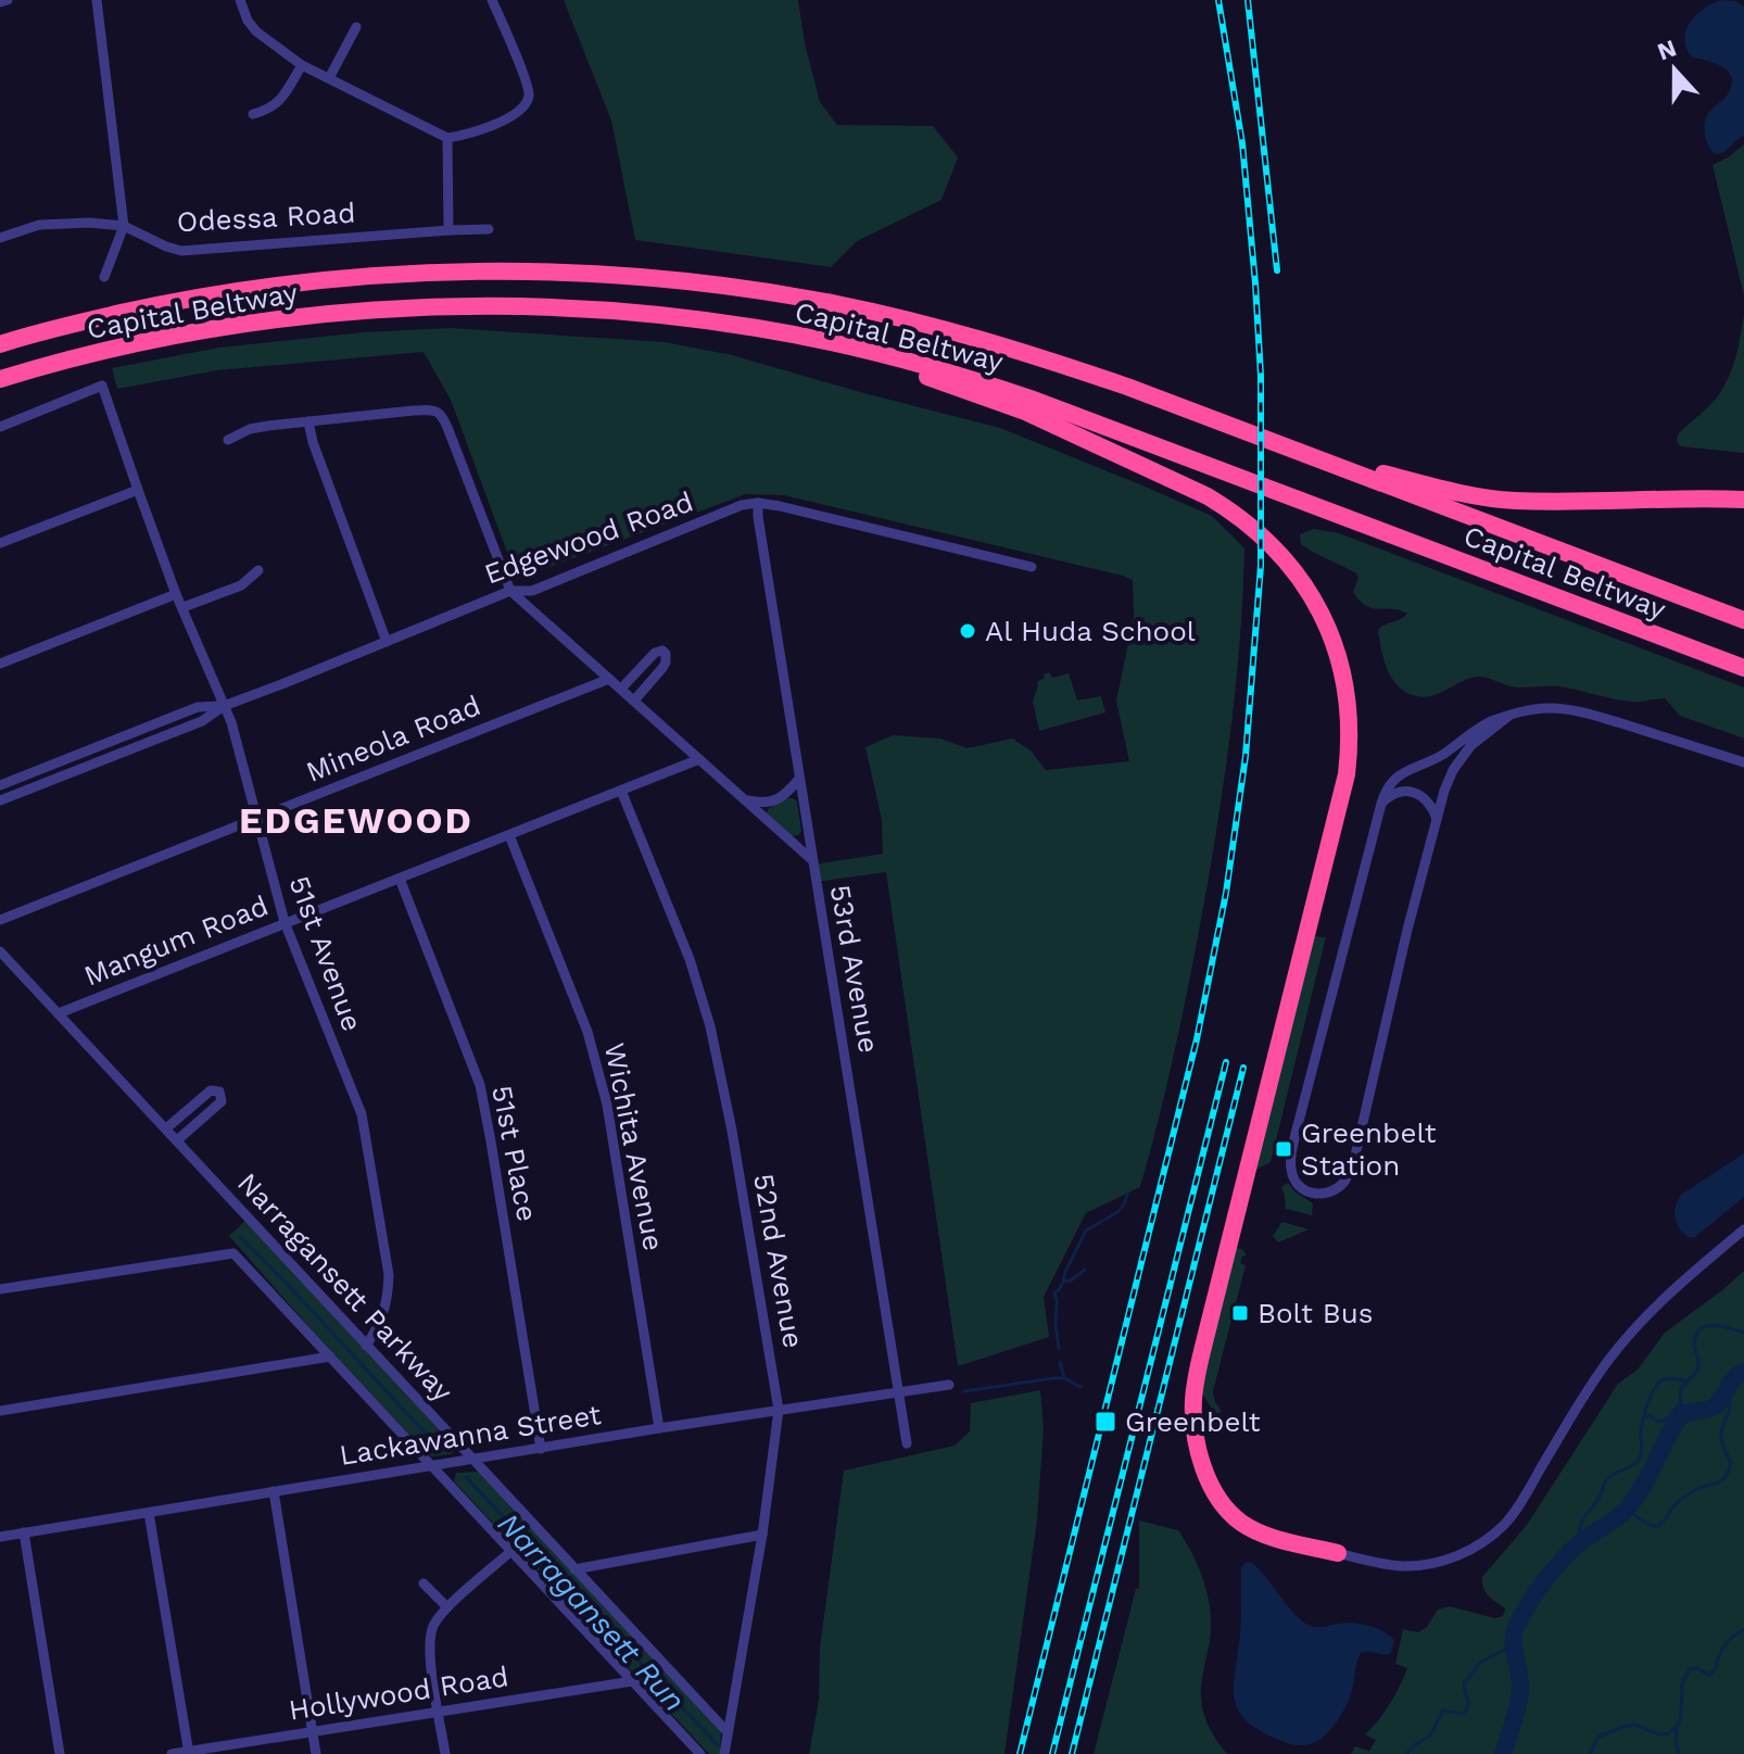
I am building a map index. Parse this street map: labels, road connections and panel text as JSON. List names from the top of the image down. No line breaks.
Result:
{"streets":{"highway":["Capital Beltway"],"street":["Odessa Road","Edgewood Road","Mineola Road","Mangum Road","51st Avenue","53rd Avenue","Wichita Avenue","51st Place","52nd Avenue","Narragansett Parkway","Lackawanna Street","Hollywood Road"]},"crossings":[["Edgewood Road","51st Avenue"],["Edgewood Road","53rd Avenue"],["Mineola Road","51st Avenue"],["Mangum Road","51st Avenue"],["Mangum Road","Wichita Avenue"],["Mangum Road","51st Place"],["Mangum Road","52nd Avenue"],["Mangum Road","Narragansett Parkway"],["51st Avenue","Narragansett Parkway"],["53rd Avenue","Lackawanna Street"],["Wichita Avenue","Lackawanna Street"],["51st Place","Lackawanna Street"],["52nd Avenue","Narragansett Parkway"],["52nd Avenue","Lackawanna Street"],["Narragansett Parkway","Lackawanna Street"],["Narragansett Parkway","Hollywood Road"]],"districts":["EDGEWOOD"],"water":["Narragansett Run"],"places":{"other":["Al Huda School"],"transit":["Greenbelt Station","Bolt Bus","Greenbelt"]},"north":"top"}
